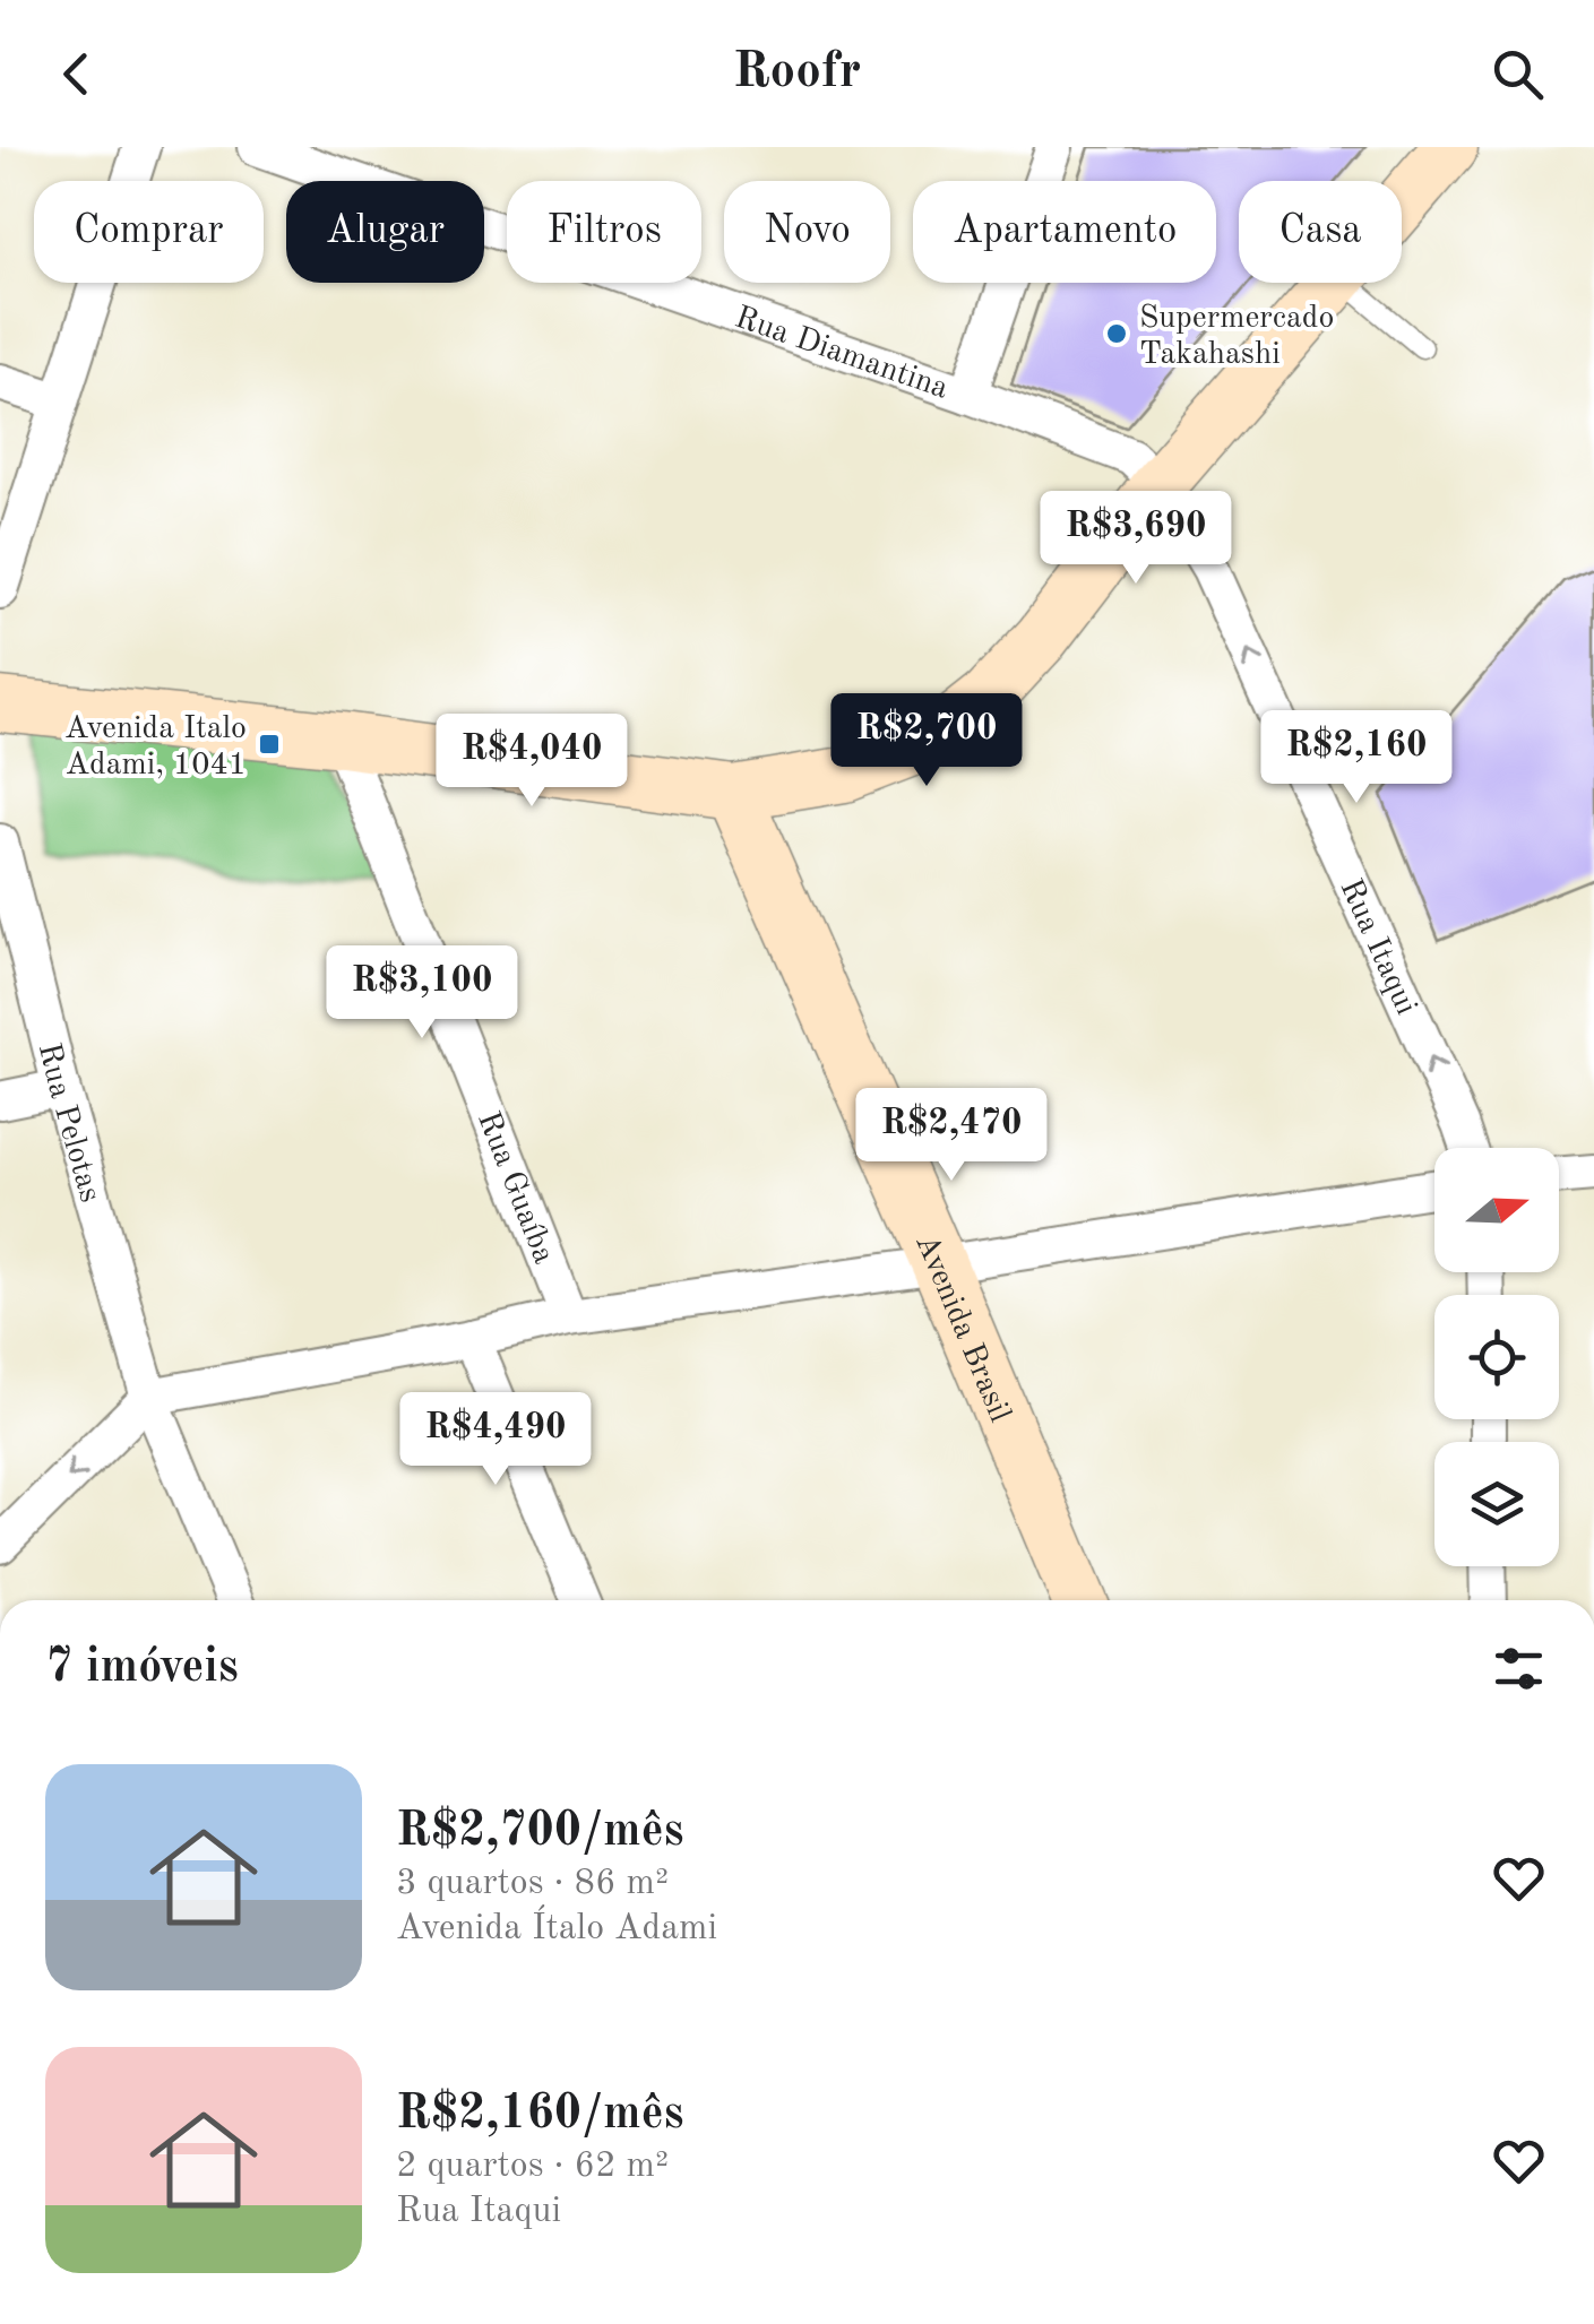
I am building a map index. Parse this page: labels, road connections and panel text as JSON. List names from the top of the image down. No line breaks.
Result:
{"streets":{"main road":["Avenida Brasil"],"street":["Rua Diamantina","Rua Itaqui","Rua Pelotas","Rua Guaíba"]},"crossings":[["Rua Diamantina","Rua Itaqui"]],"one_way":["Rua Itaqui"],"places":{"other":["Supermercado Takahashi"],"transit":["Avenida Italo Adami, 1041"]},"north":"right","page":{"header":"Roofr","chip":["Comprar","Alugar","Filtros","Novo","Apartamento","Casa"],"price":["R$3,690","R$2,700","R$2,160","R$4,040","R$3,100","R$2,470","R$4,490"],"heading":"7 imóveis","list":[{"name":"R$2,700/mês","note":"3 quartos · 86 m² · Avenida Ítalo Adami"},{"name":"R$2,160/mês","note":"2 quartos · 62 m² · Rua Itaqui"}]}}
